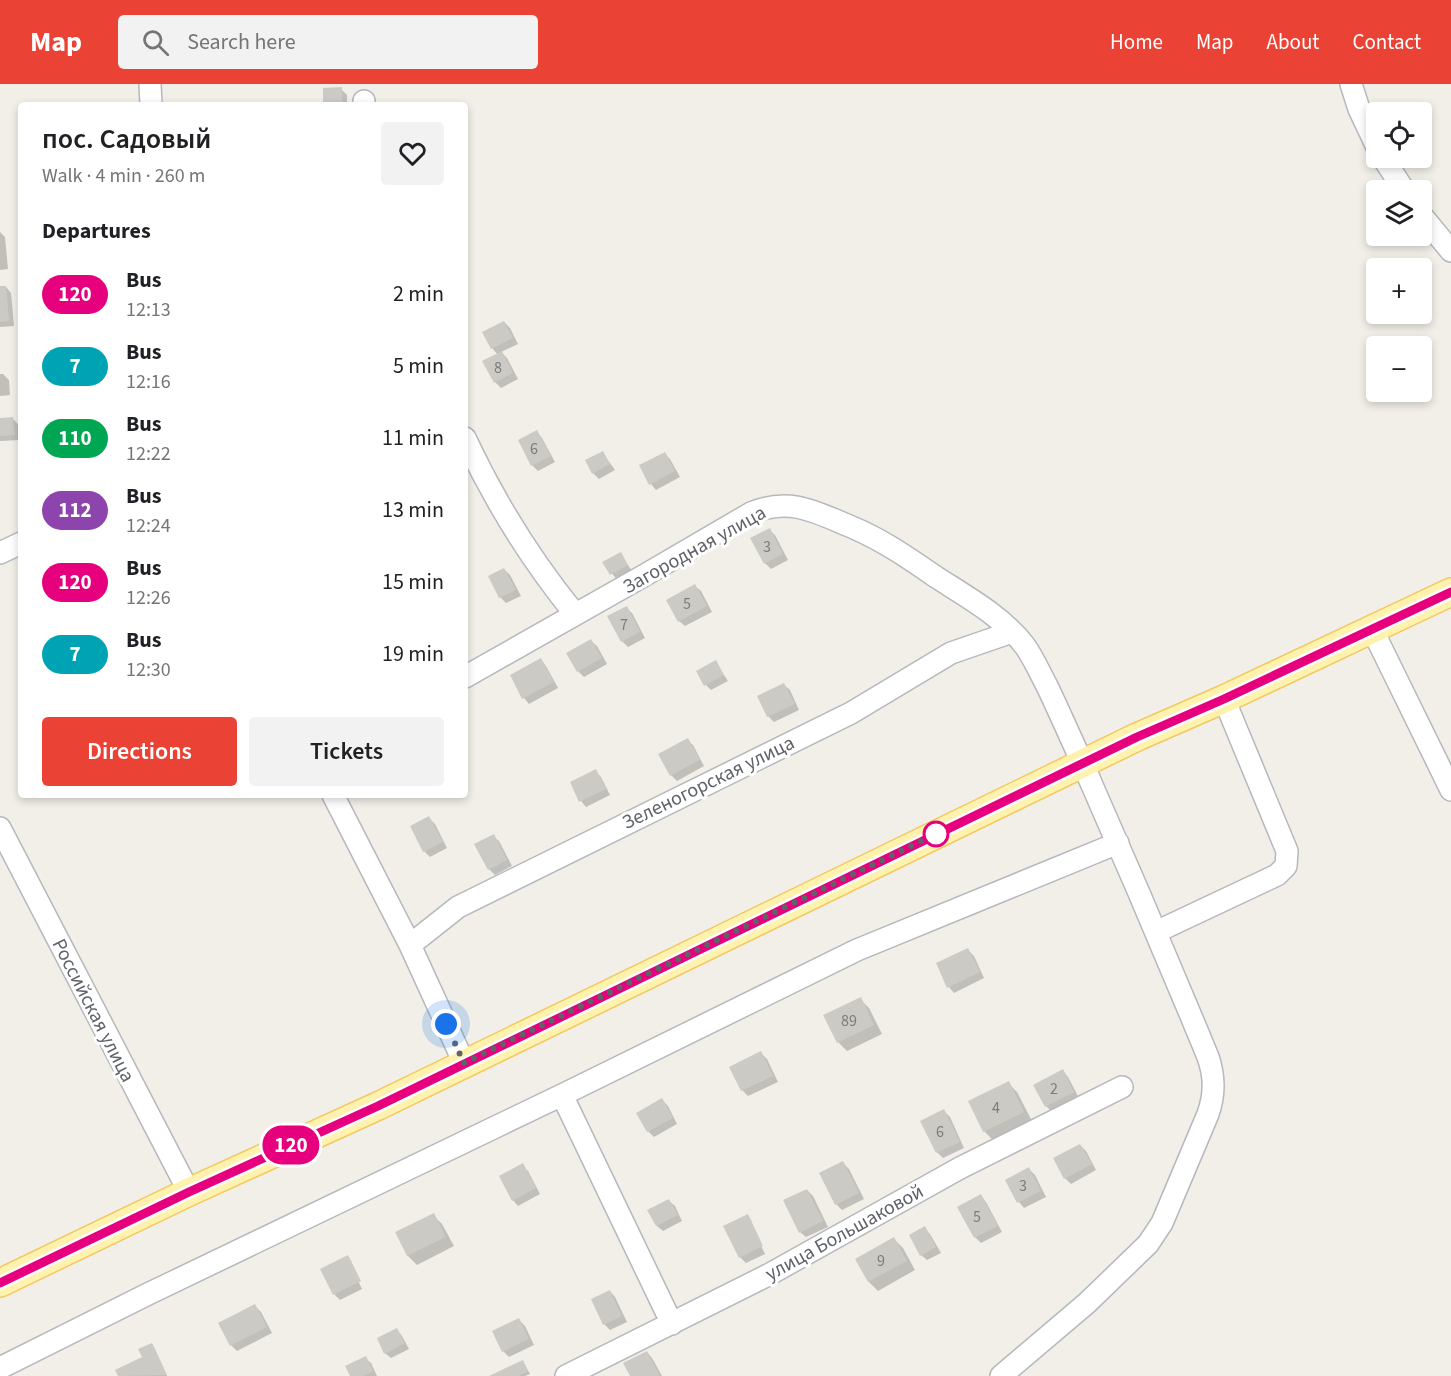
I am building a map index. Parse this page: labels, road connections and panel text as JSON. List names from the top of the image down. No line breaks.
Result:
{"streets":{"street":["Загородная улица","Зеленогорская улица","Российская улица","улица Большаковой"]},"crossings":[["Загородная улица","Зеленогорская улица"]],"lines":["bus line 120"],"house_numbers":["8","6","3","5","7","89","2","4","6","3","5","9"],"page":{"header":"Map","search":"Search here","nav":["Home","Map","About","Contact"],"on_map":"120","map_buttons":["+","−"],"heading":[["пос. Садовый","Walk · 4 min · 260 m"],"Departures"],"list":[{"mark":"120","name":"Bus","note":"12:13","value":"2 min"},{"mark":"7","name":"Bus","note":"12:16","value":"5 min"},{"mark":"110","name":"Bus","note":"12:22","value":"11 min"},{"mark":"112","name":"Bus","note":"12:24","value":"13 min"},{"mark":"120","name":"Bus","note":"12:26","value":"15 min"},{"mark":"7","name":"Bus","note":"12:30","value":"19 min"}],"buttons":["Directions","Tickets"]}}
